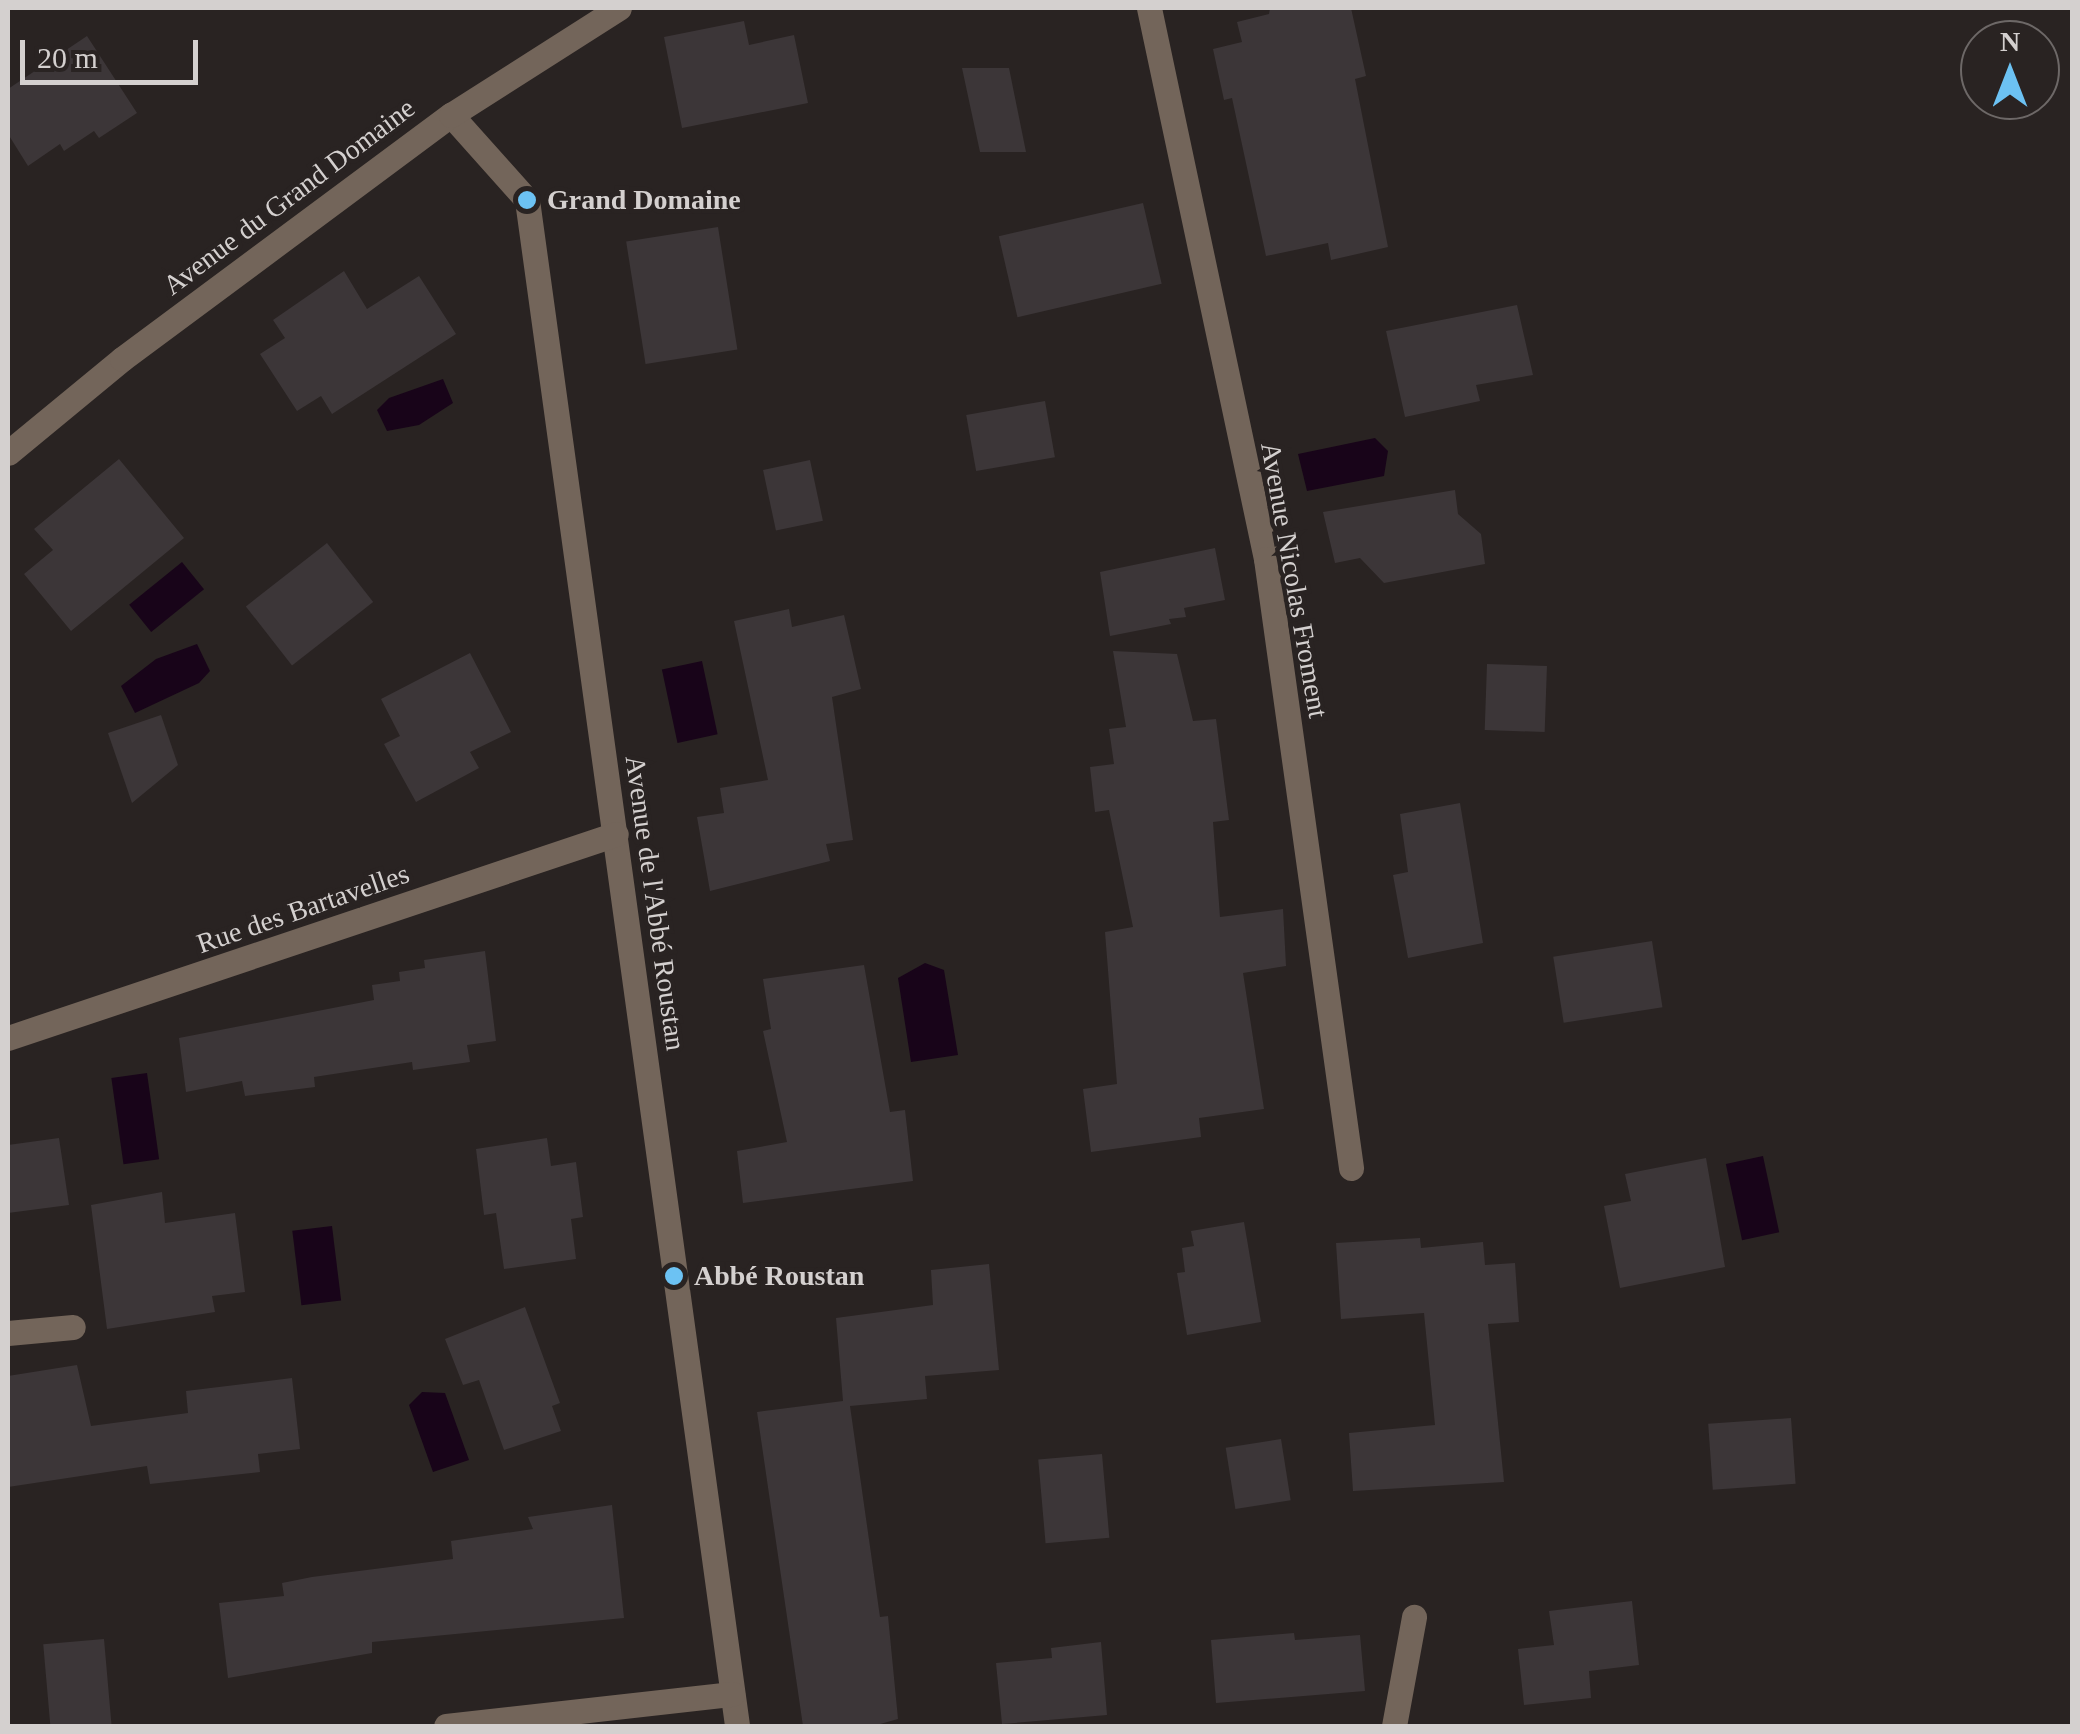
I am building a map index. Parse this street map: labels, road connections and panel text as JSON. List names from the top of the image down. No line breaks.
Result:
{"streets":{"street":["Avenue du Grand Domaine","Avenue Nicolas Froment","Avenue de l'Abbé Roustan","Rue des Bartavelles"]},"crossings":[["Avenue du Grand Domaine","Avenue de l'Abbé Roustan"],["Avenue de l'Abbé Roustan","Rue des Bartavelles"]],"places":["Grand Domaine","Abbé Roustan"],"scale_bar":"20 m","north":"top"}
